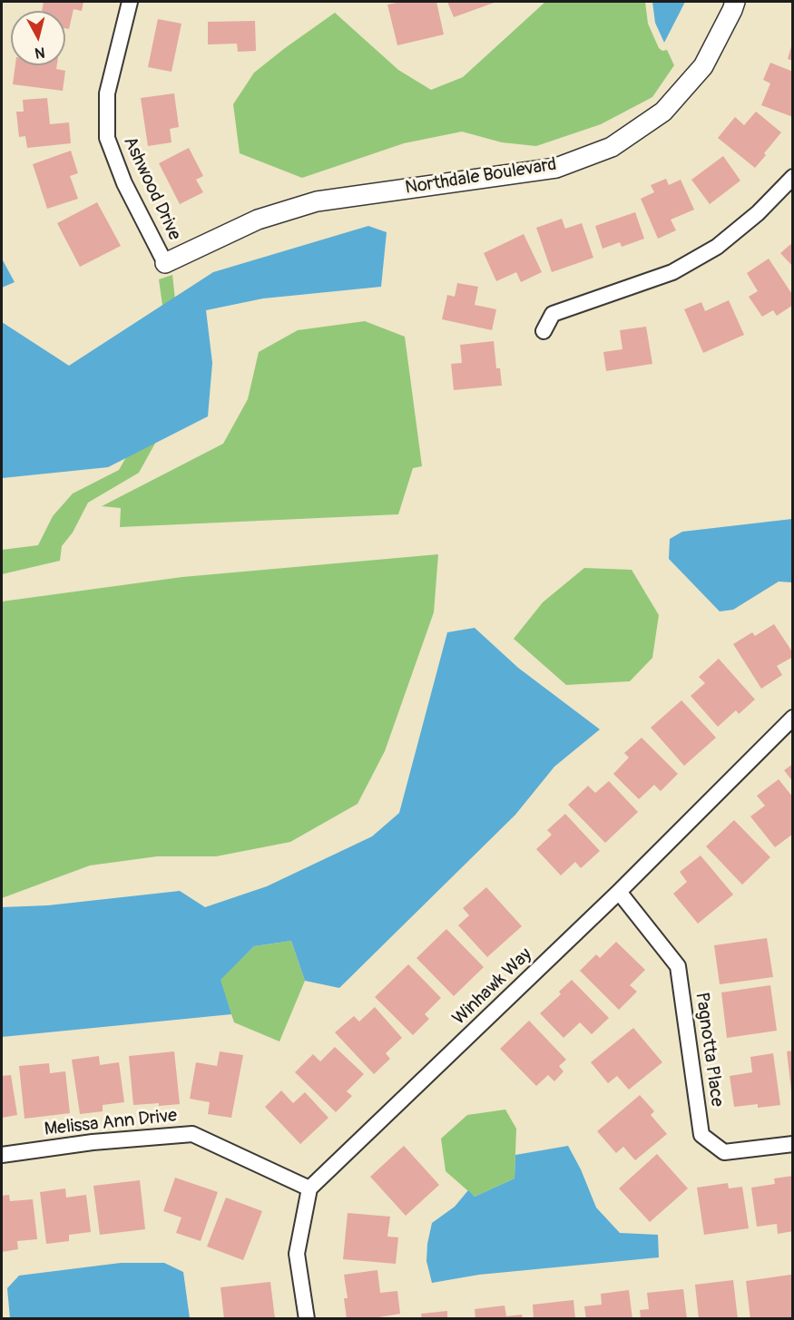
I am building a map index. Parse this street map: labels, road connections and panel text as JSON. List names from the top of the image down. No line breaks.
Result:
{"streets":{"street":["Northdale Boulevard","Ashwood Drive","Winhawk Way","Pagnotta Place","Melissa Ann Drive"]},"crossings":[["Northdale Boulevard","Ashwood Drive"],["Winhawk Way","Pagnotta Place"],["Winhawk Way","Melissa Ann Drive"]],"north":"bottom"}
